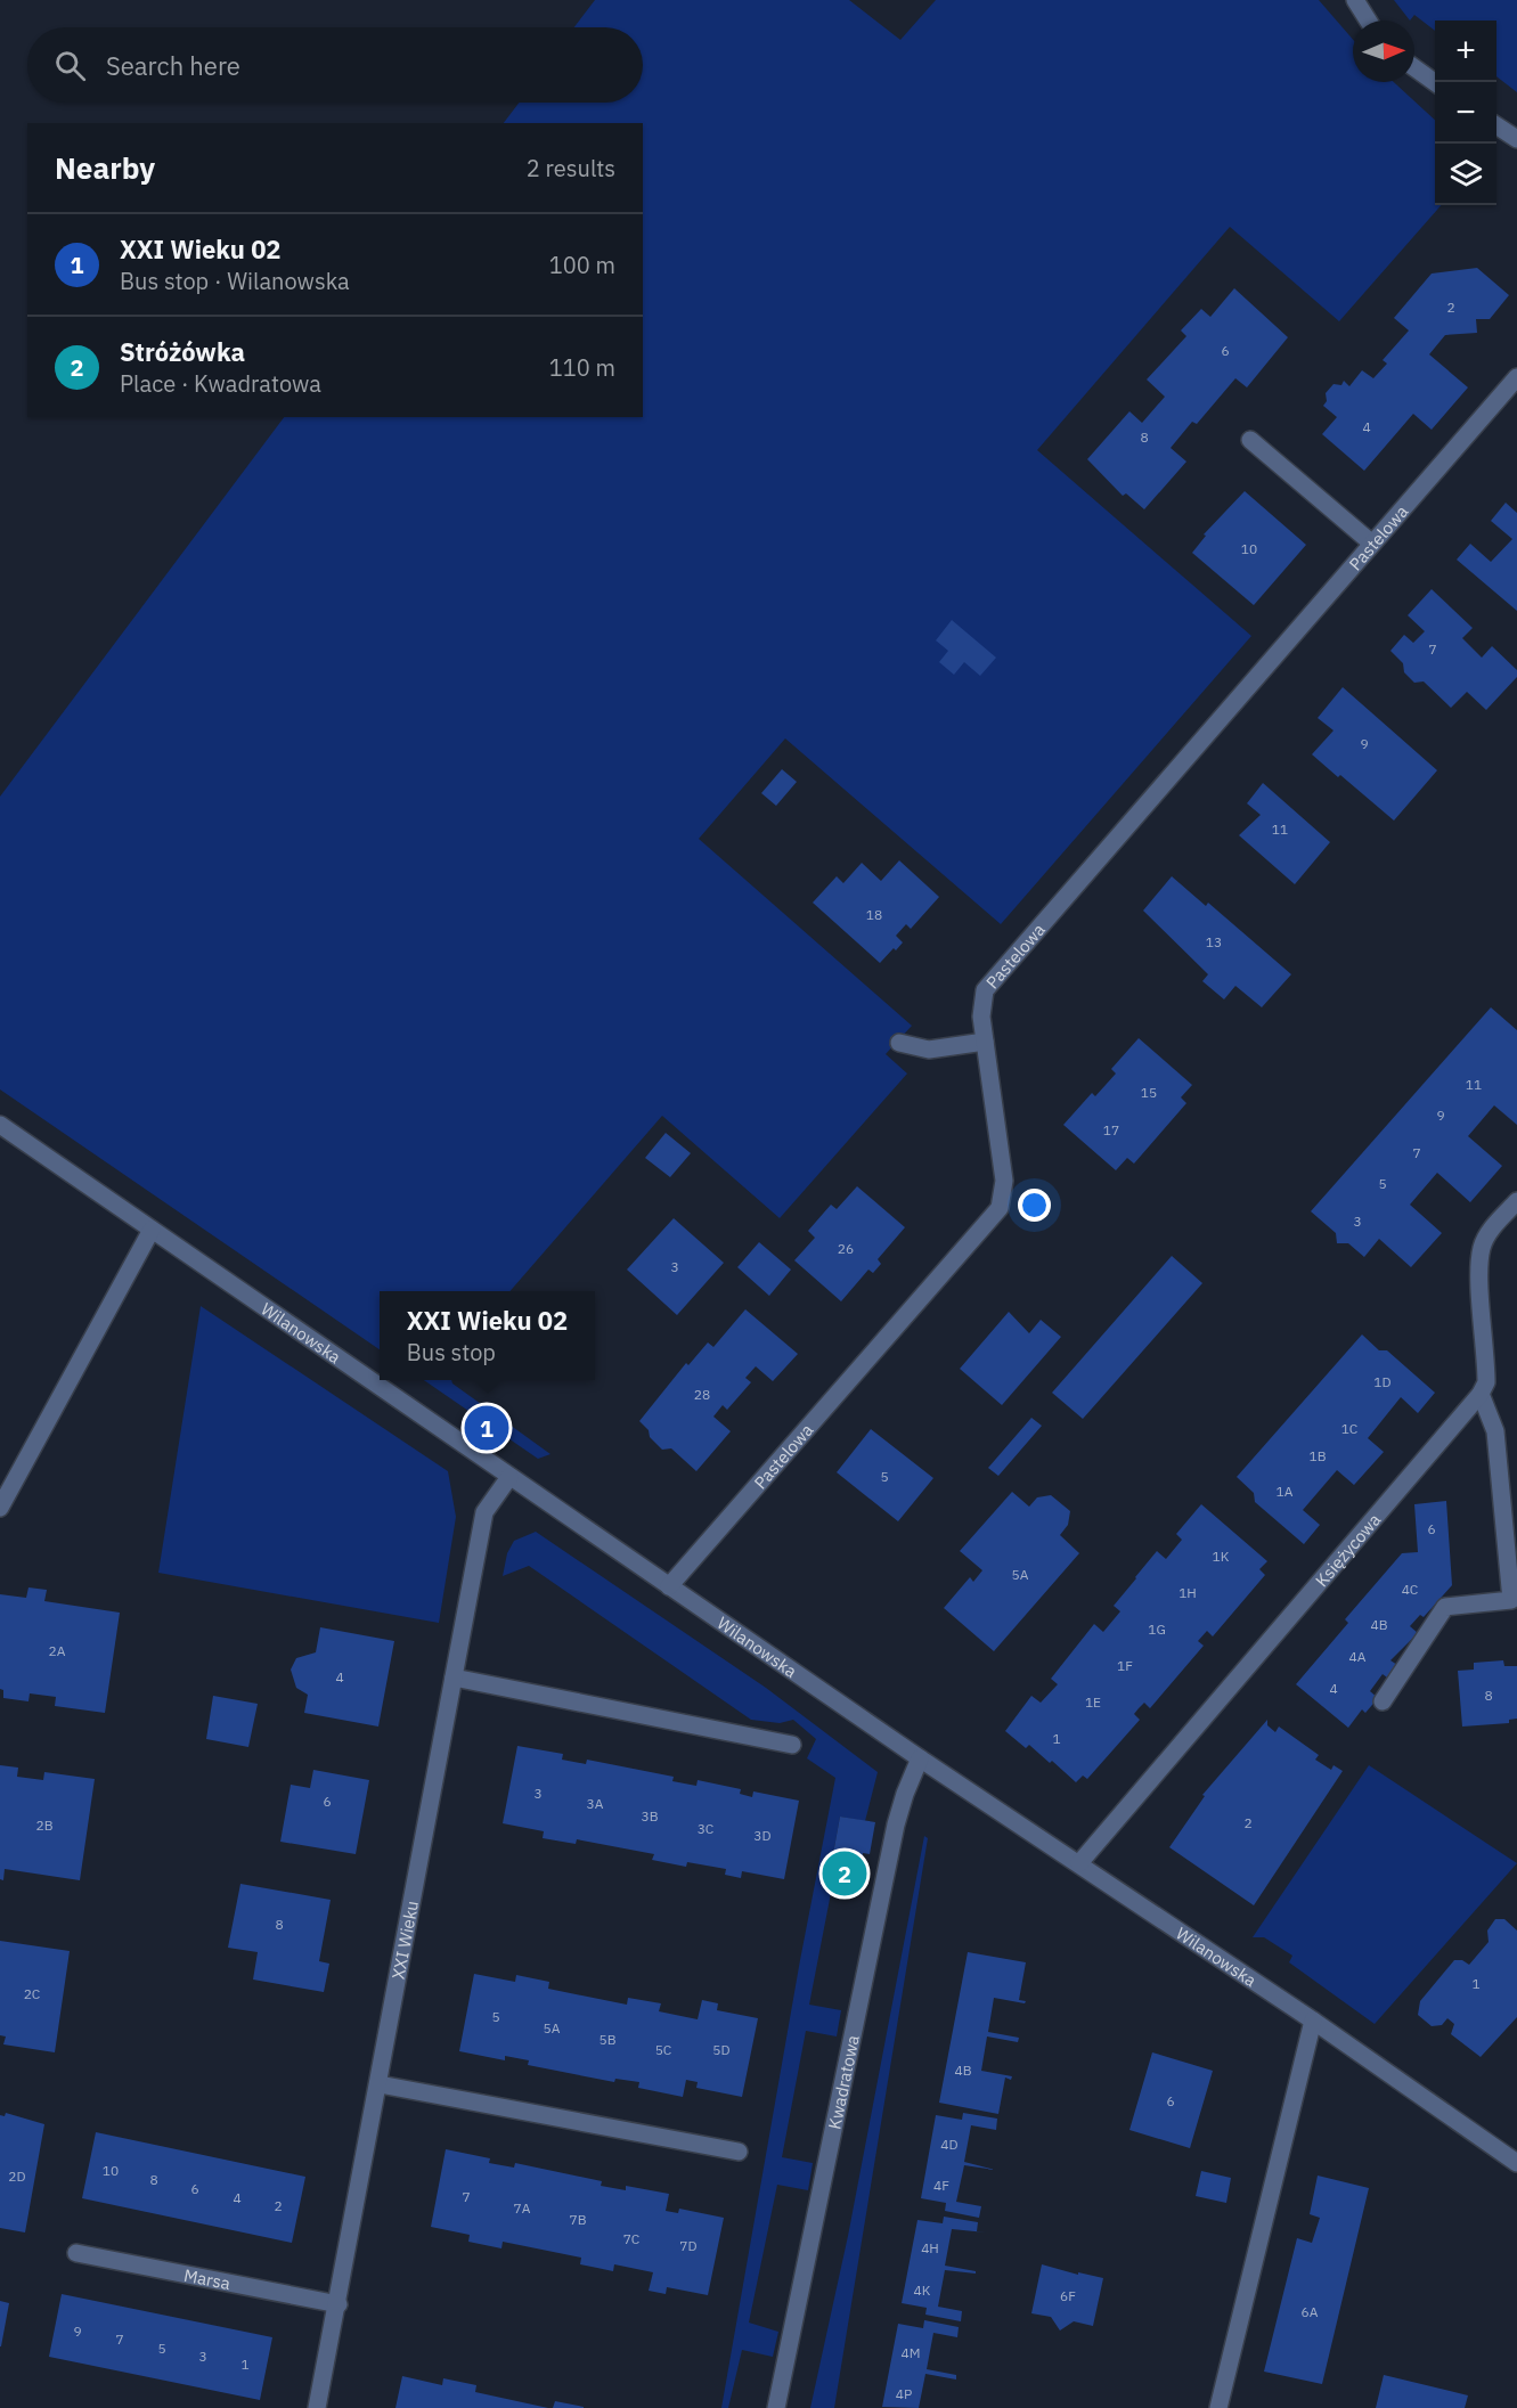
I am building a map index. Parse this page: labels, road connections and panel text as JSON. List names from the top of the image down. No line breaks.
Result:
{"streets":{"street":["Pastelowa","Wilanowska","Księżycowa","XXI Wieku","Kwadratowa","Marsa"]},"crossings":[["Pastelowa","Wilanowska"],["Wilanowska","Księżycowa"],["Wilanowska","XXI Wieku"],["Wilanowska","Kwadratowa"],["XXI Wieku","Marsa"]],"house_numbers":["2","6","4","8","10","7","9","11","18","13","11","15","9","17","7","5","3","26","3","1D","28","1C","1B","5","1A","6","1K","5A","4C","1H","4B","1G","2A","4A","1F","4","4","8","1E","1","3","6","3A","3B","2","2B","3C","3D","8","1","2C","5","5A","5B","5C","5D","4B","6","4D","10","2D","8","4F","6","7","4","2","7A","7B","7C","7D","4H","4K","6F","6A","9","7","5","4M","3","1","4P"],"north":"right","page":{"map_buttons":["+","−"],"search":"Search here","heading":["Nearby","2 results"],"list":[{"mark":"1","name":"XXI Wieku 02","note":"Bus stop · Wilanowska","value":"100 m"},{"mark":"2","name":"Stróżówka","note":"Place · Kwadratowa","value":"110 m"}],"popup":["XXI Wieku 02","Bus stop"],"pins":["1","2"]}}
